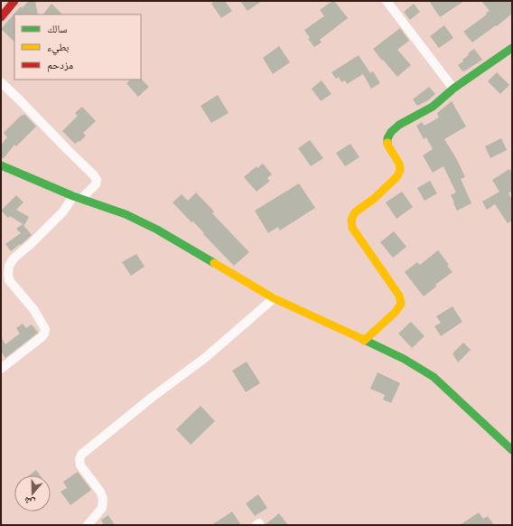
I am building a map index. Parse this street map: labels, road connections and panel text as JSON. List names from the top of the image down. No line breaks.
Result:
{"legend":["سالك","بطيء","مزدحم"],"north":"bottom"}
